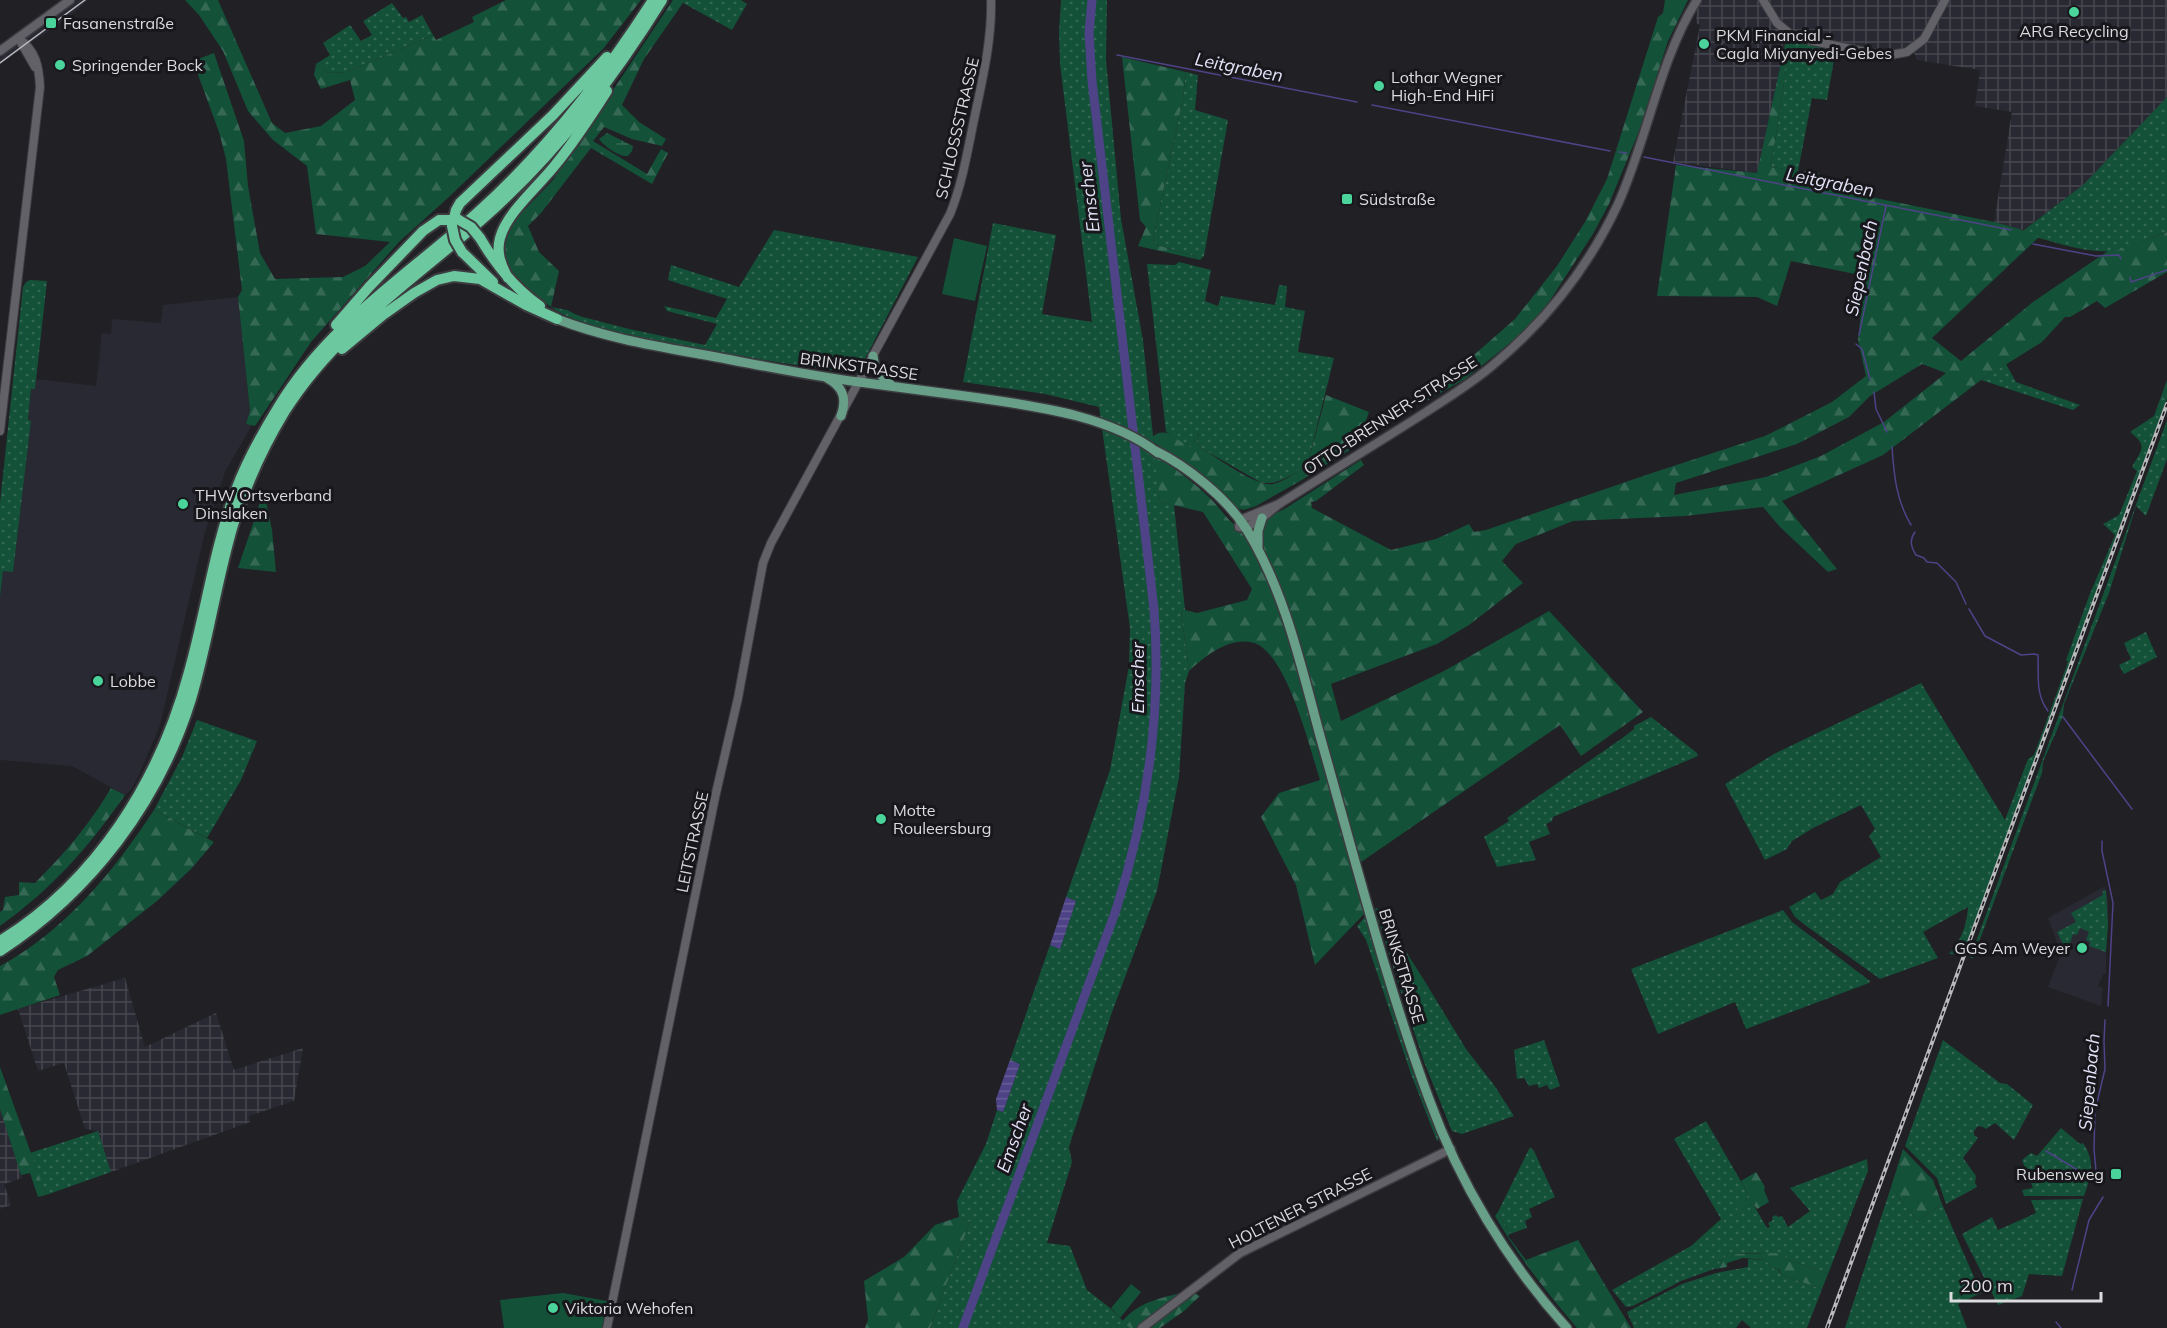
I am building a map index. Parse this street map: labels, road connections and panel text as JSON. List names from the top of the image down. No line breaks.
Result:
{"streets":{"main road":["BRINKSTRASSE","OTTO-BRENNER-STRASSE","HOLTENER STRASSE"],"street":["SCHLOSSSTRASSE","LEITSTRASSE"]},"crossings":[["SCHLOSSSTRASSE","BRINKSTRASSE"],["SCHLOSSSTRASSE","LEITSTRASSE"],["BRINKSTRASSE","OTTO-BRENNER-STRASSE"],["BRINKSTRASSE","LEITSTRASSE"],["BRINKSTRASSE","HOLTENER STRASSE"]],"water":["Leitgraben","Emscher","Siepenbach"],"places":{"other":["ARG Recycling","PKM Financial - Cagla Miyanyedi-Gebes","Springender Bock","Lothar Wegner High-End HiFi","THW Ortsverband Dinslaken","Lobbe","Motte Rouleersburg","GGS Am Weyer","Viktoria Wehofen"],"transit":["Fasanenstraße","Südstraße","Rubensweg"]},"scale_bar":"200 m"}
